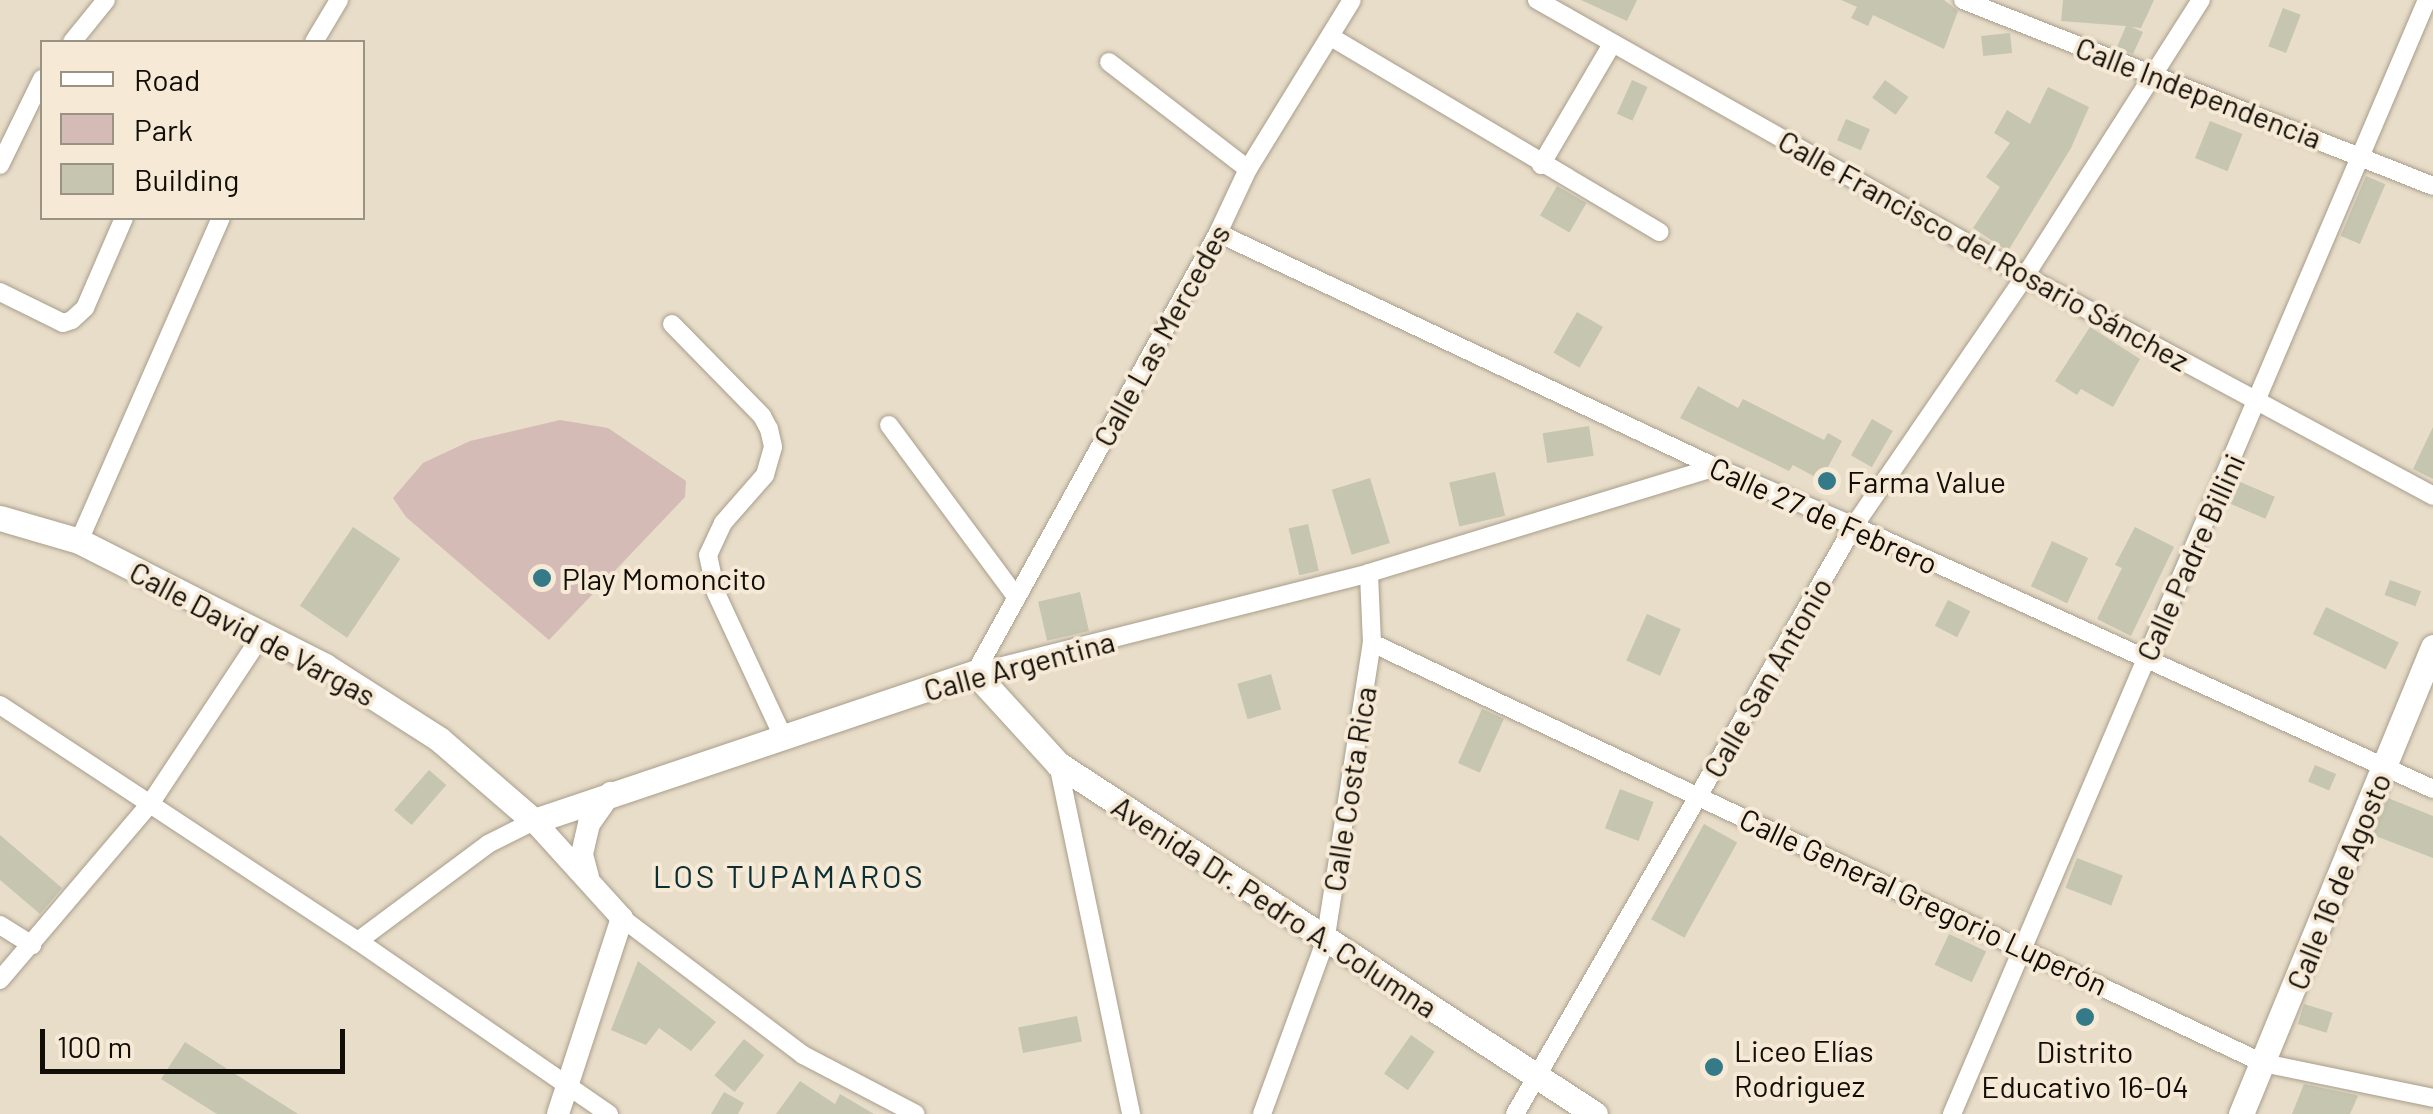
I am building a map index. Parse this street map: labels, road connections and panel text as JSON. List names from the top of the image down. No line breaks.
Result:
{"streets":{"main road":["Calle David de Vargas","Calle Argentina","Calle 16 de Agosto","Avenida Dr. Pedro A. Columna"],"street":["Calle Independencia","Calle Francisco del Rosario Sánchez","Calle Las Mercedes","Calle 27 de Febrero","Calle Padre Billini","Calle San Antonio","Calle Costa Rica","Calle General Gregorio Luperón"]},"crossings":[["Calle Independencia","Calle Padre Billini"],["Calle Independencia","Calle San Antonio"],["Calle Francisco del Rosario Sánchez","Calle Padre Billini"],["Calle Francisco del Rosario Sánchez","Calle San Antonio"],["Calle Las Mercedes","Calle 27 de Febrero"],["Calle Las Mercedes","Calle Argentina"],["Calle Las Mercedes","Avenida Dr. Pedro A. Columna"],["Calle 27 de Febrero","Calle Padre Billini"],["Calle 27 de Febrero","Calle Argentina"],["Calle 27 de Febrero","Calle San Antonio"],["Calle 27 de Febrero","Calle 16 de Agosto"],["Calle Padre Billini","Calle General Gregorio Luperón"],["Calle David de Vargas","Calle Argentina"],["Calle Argentina","Calle Costa Rica"],["Calle Argentina","Avenida Dr. Pedro A. Columna"],["Calle San Antonio","Calle General Gregorio Luperón"],["Calle San Antonio","Avenida Dr. Pedro A. Columna"],["Calle Costa Rica","Calle General Gregorio Luperón"],["Calle Costa Rica","Avenida Dr. Pedro A. Columna"],["Calle 16 de Agosto","Calle General Gregorio Luperón"]],"districts":["LOS TUPAMAROS"],"places":["Farma Value","Play Momoncito","Distrito Educativo 16-04","Liceo Elías Rodriguez"],"legend":["Road","Park","Building"],"scale_bar":"100 m"}
